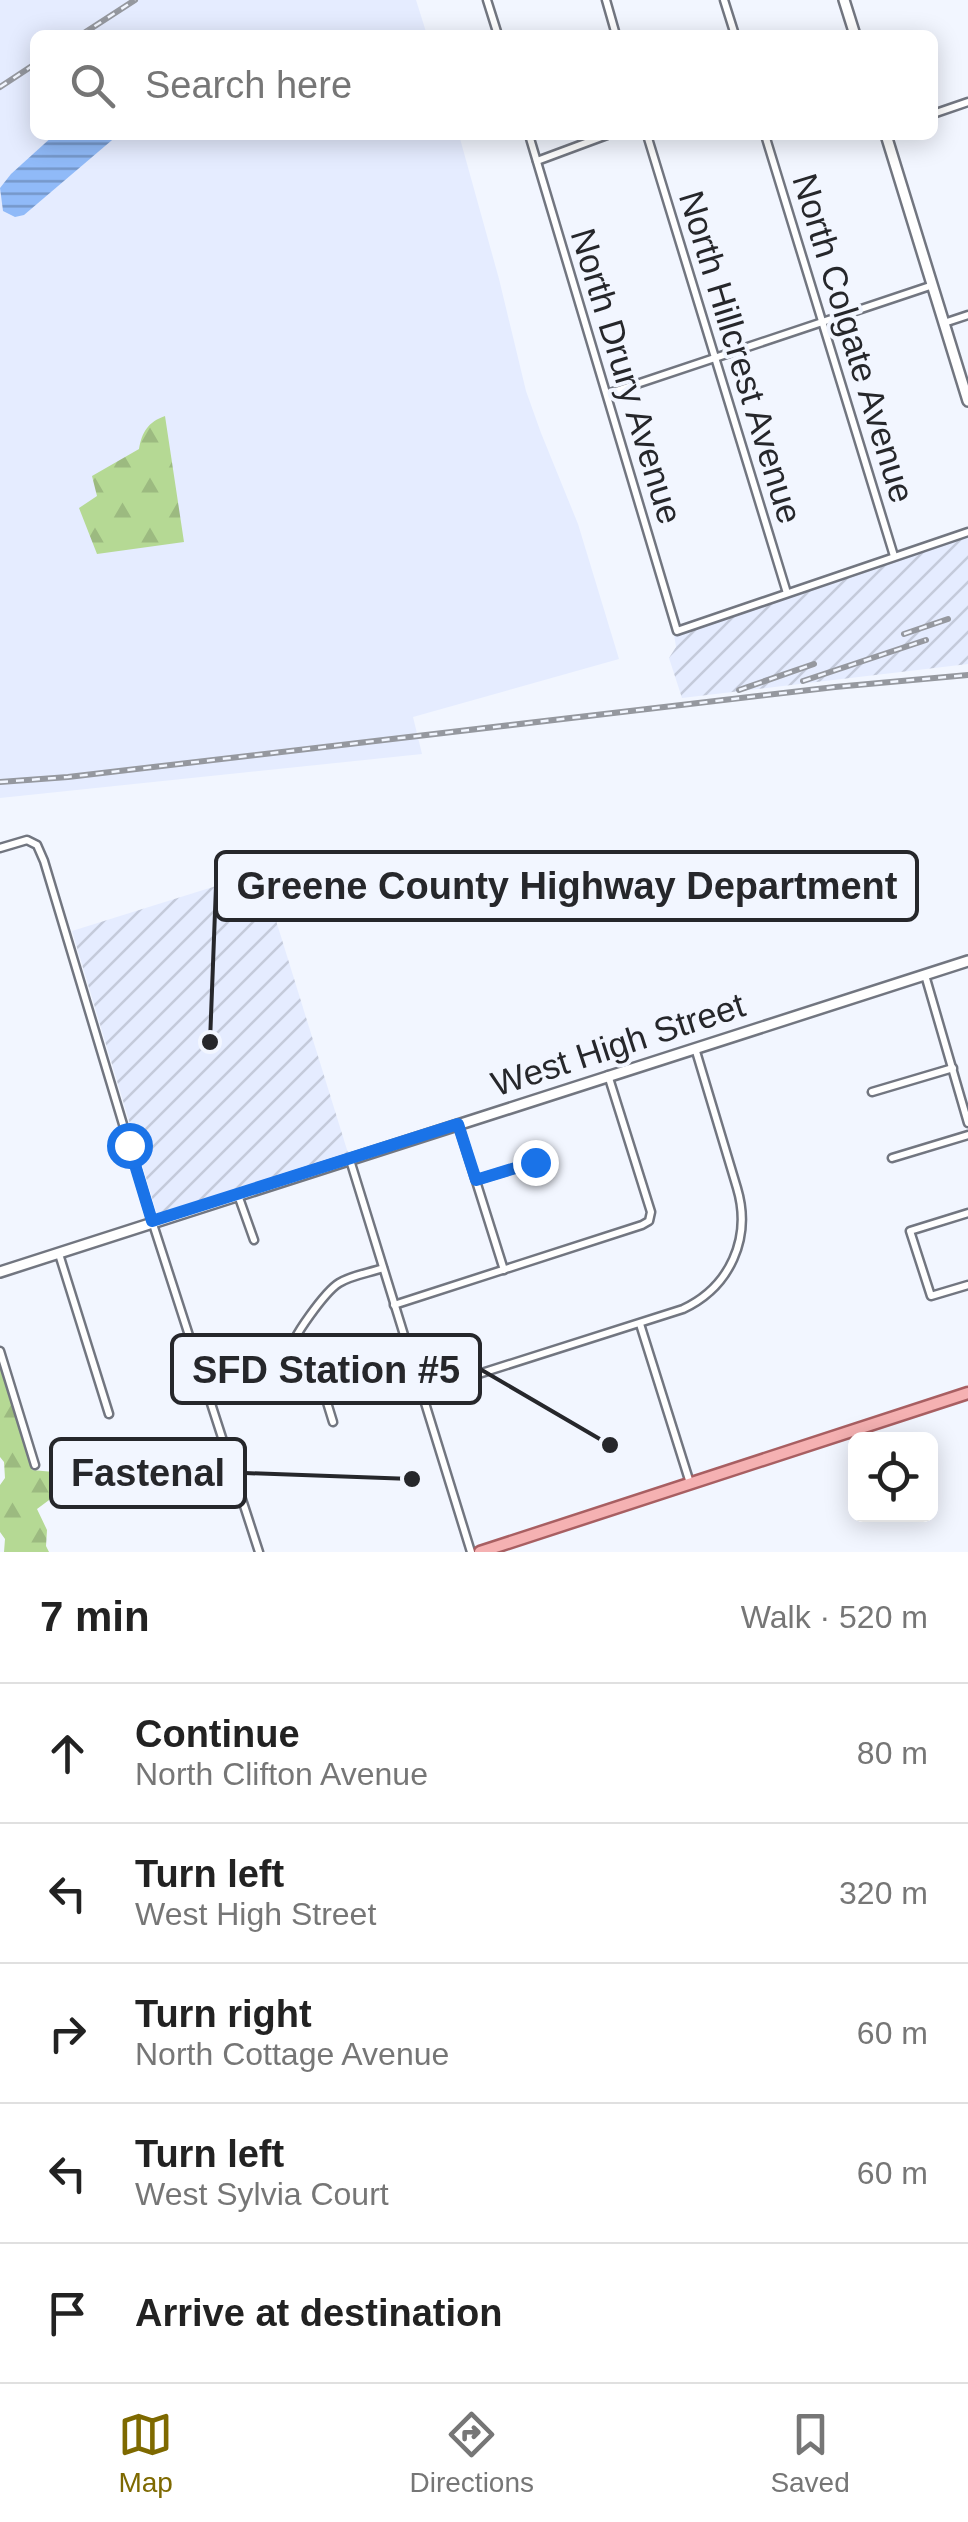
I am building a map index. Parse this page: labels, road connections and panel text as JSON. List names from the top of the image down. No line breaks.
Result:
{"streets":{"street":["North Colgate Avenue","North Hillcrest Avenue","North Drury Avenue","West High Street"]},"crossings":[["North Hillcrest Avenue","North Drury Avenue"]],"places":["Greene County Highway Department","SFD Station #5","Fastenal"],"page":{"search":"Search here","heading":["7 min","Walk · 520 m"],"list":[["Continue","North Clifton Avenue","80 m"],["Turn left","West High Street","320 m"],["Turn right","North Cottage Avenue","60 m"],["Turn left","West Sylvia Court","60 m"],"Arrive at destination"],"nav":["Map","Directions","Saved"]}}
